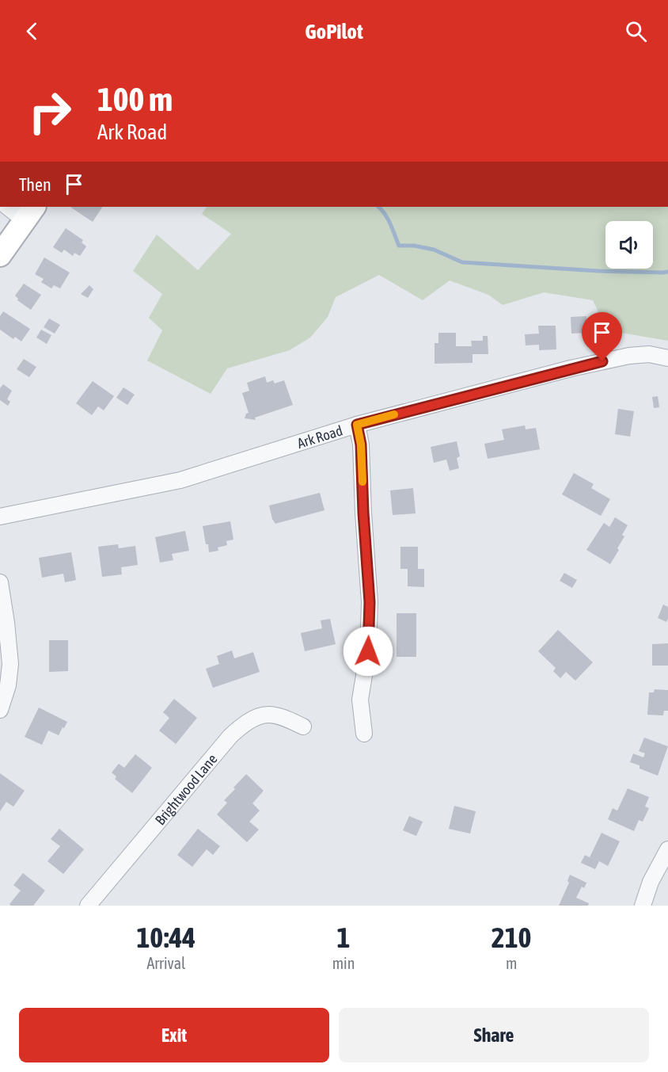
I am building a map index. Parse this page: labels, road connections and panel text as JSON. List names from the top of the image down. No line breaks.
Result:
{"streets":{"street":["Ark Road","Brightwood Lane"]},"page":{"header":"GoPilot","turn":["100 m","Ark Road"],"then":"Then","eta":["10:44","Arrival","1","min","210","m"],"buttons":["Exit","Share"]}}
